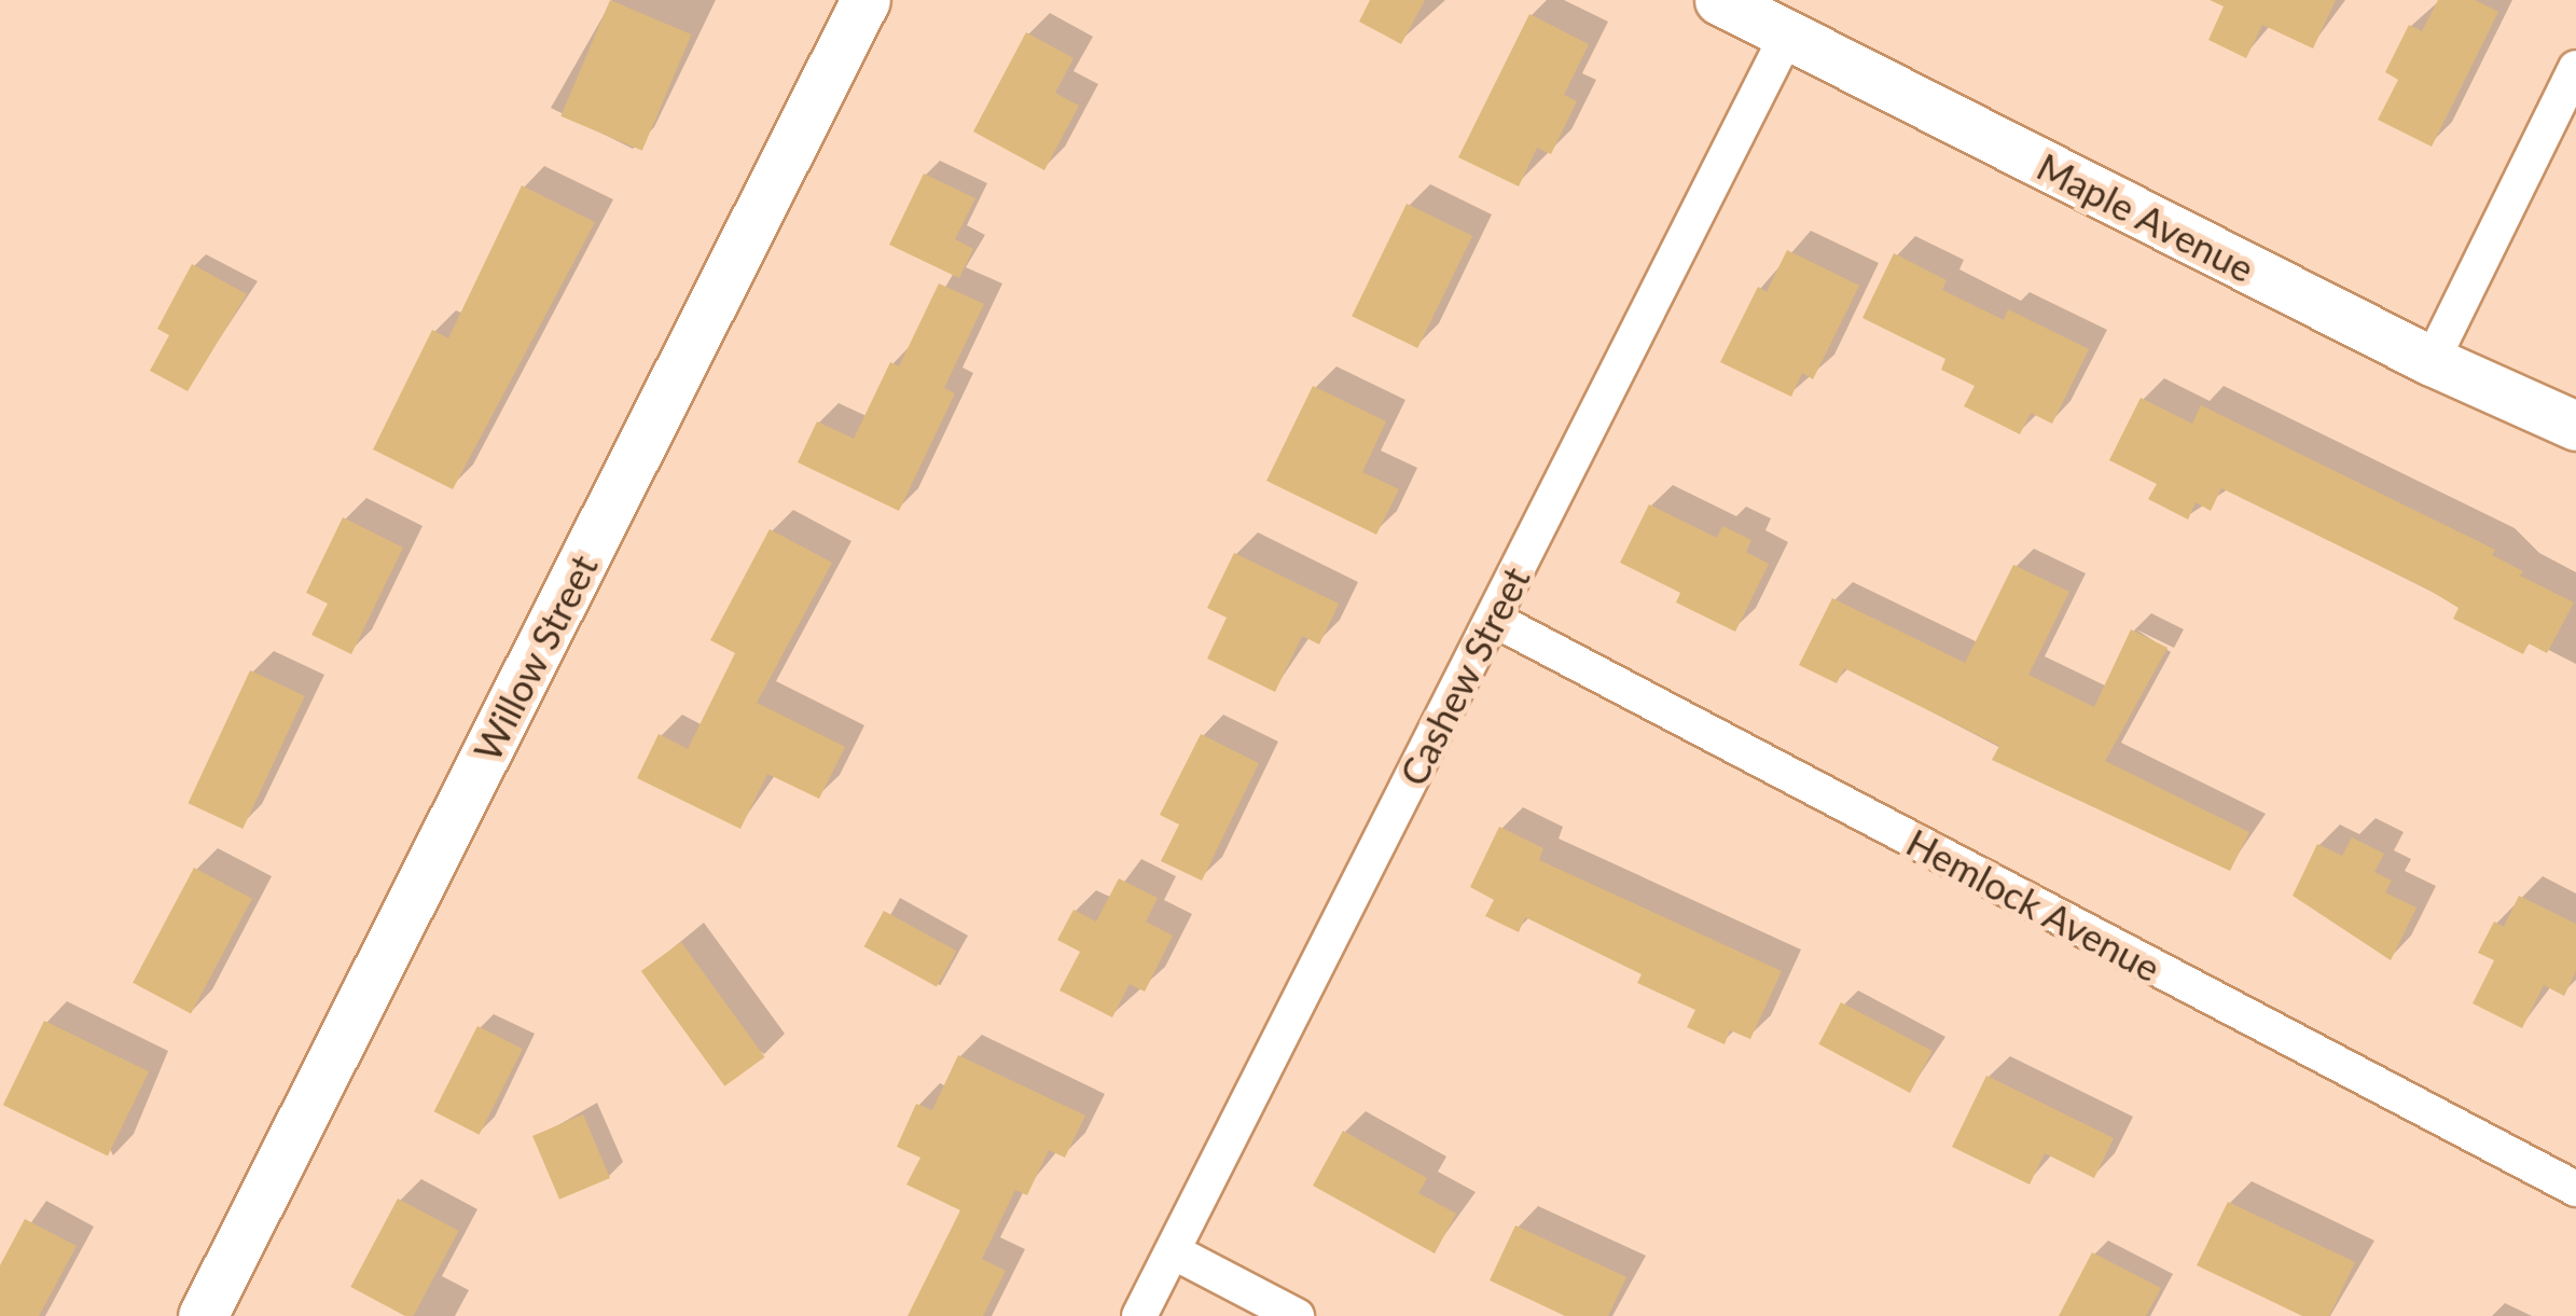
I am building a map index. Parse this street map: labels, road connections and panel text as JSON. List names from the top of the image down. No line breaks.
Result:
{"streets":{"street":["Maple Avenue","Willow Street","Cashew Street","Hemlock Avenue"]},"crossings":[["Maple Avenue","Cashew Street"],["Cashew Street","Hemlock Avenue"]]}
